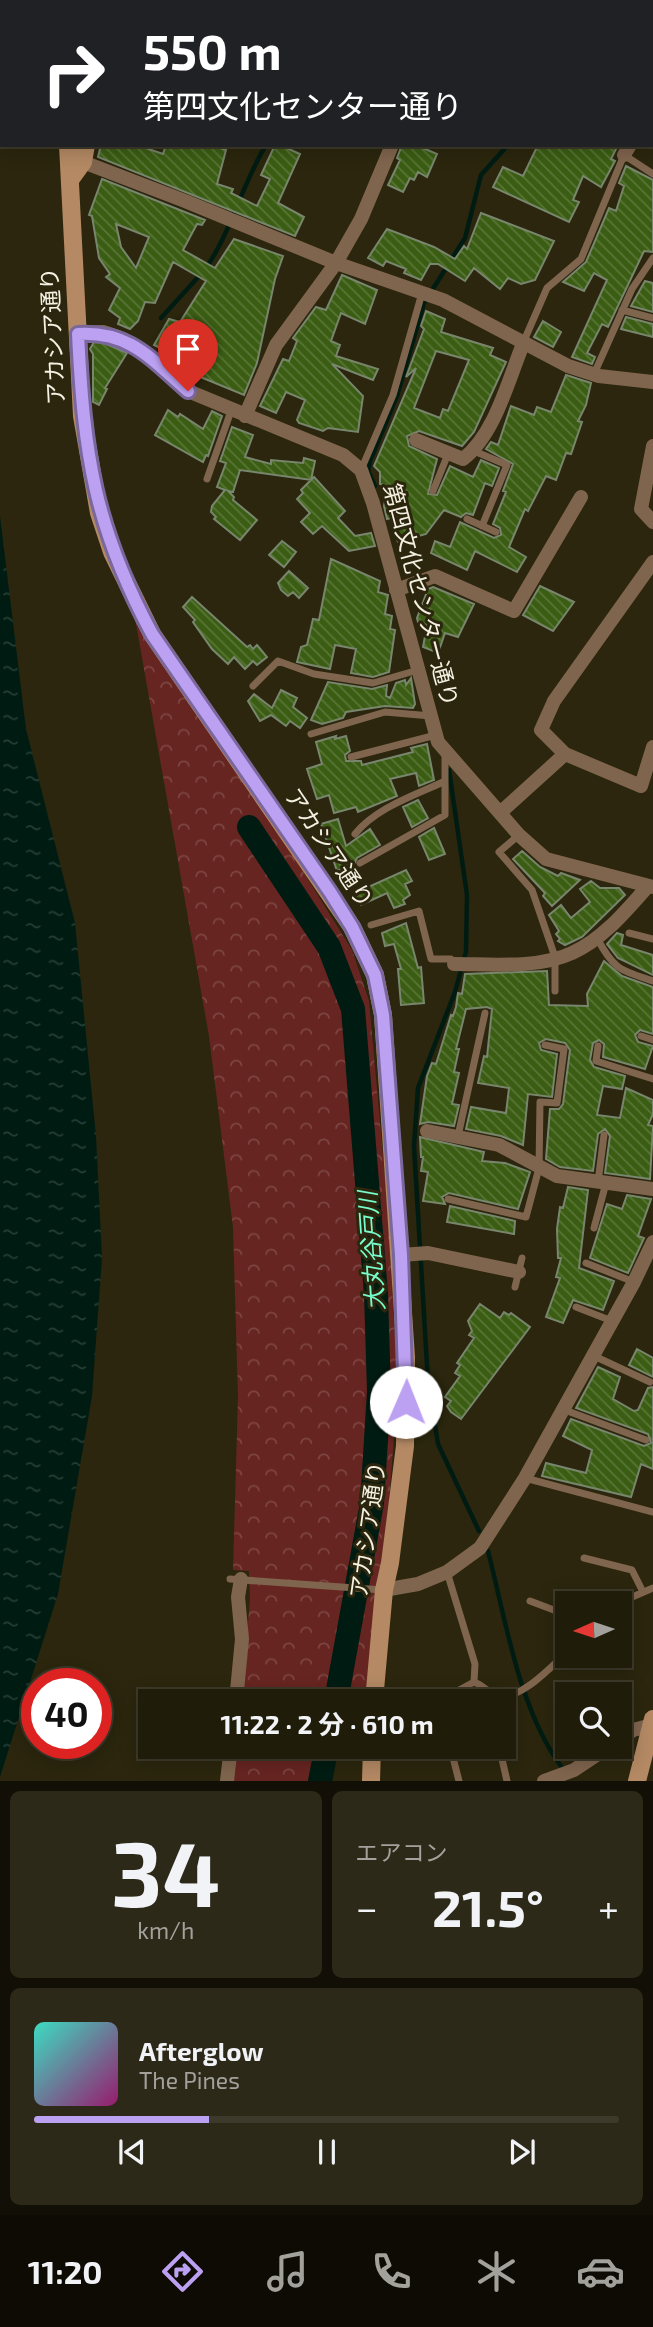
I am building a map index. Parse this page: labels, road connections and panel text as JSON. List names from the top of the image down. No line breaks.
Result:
{"streets":{"street":["アカシア通り","第四文化センター通り"]},"crossings":[["アカシア通り","第四文化センター通り"]],"water":["大丸谷戸川"],"north":"left","page":{"turn":["550 m","第四文化センター通り"],"limit":"40","trip":"11:22 · 2 分 · 610 m","tile":[["34","km/h"],"エアコン"],"heat":["−","21.5°","+"],"song":["Afterglow","The Pines"],"tabs":"11:20"}}
